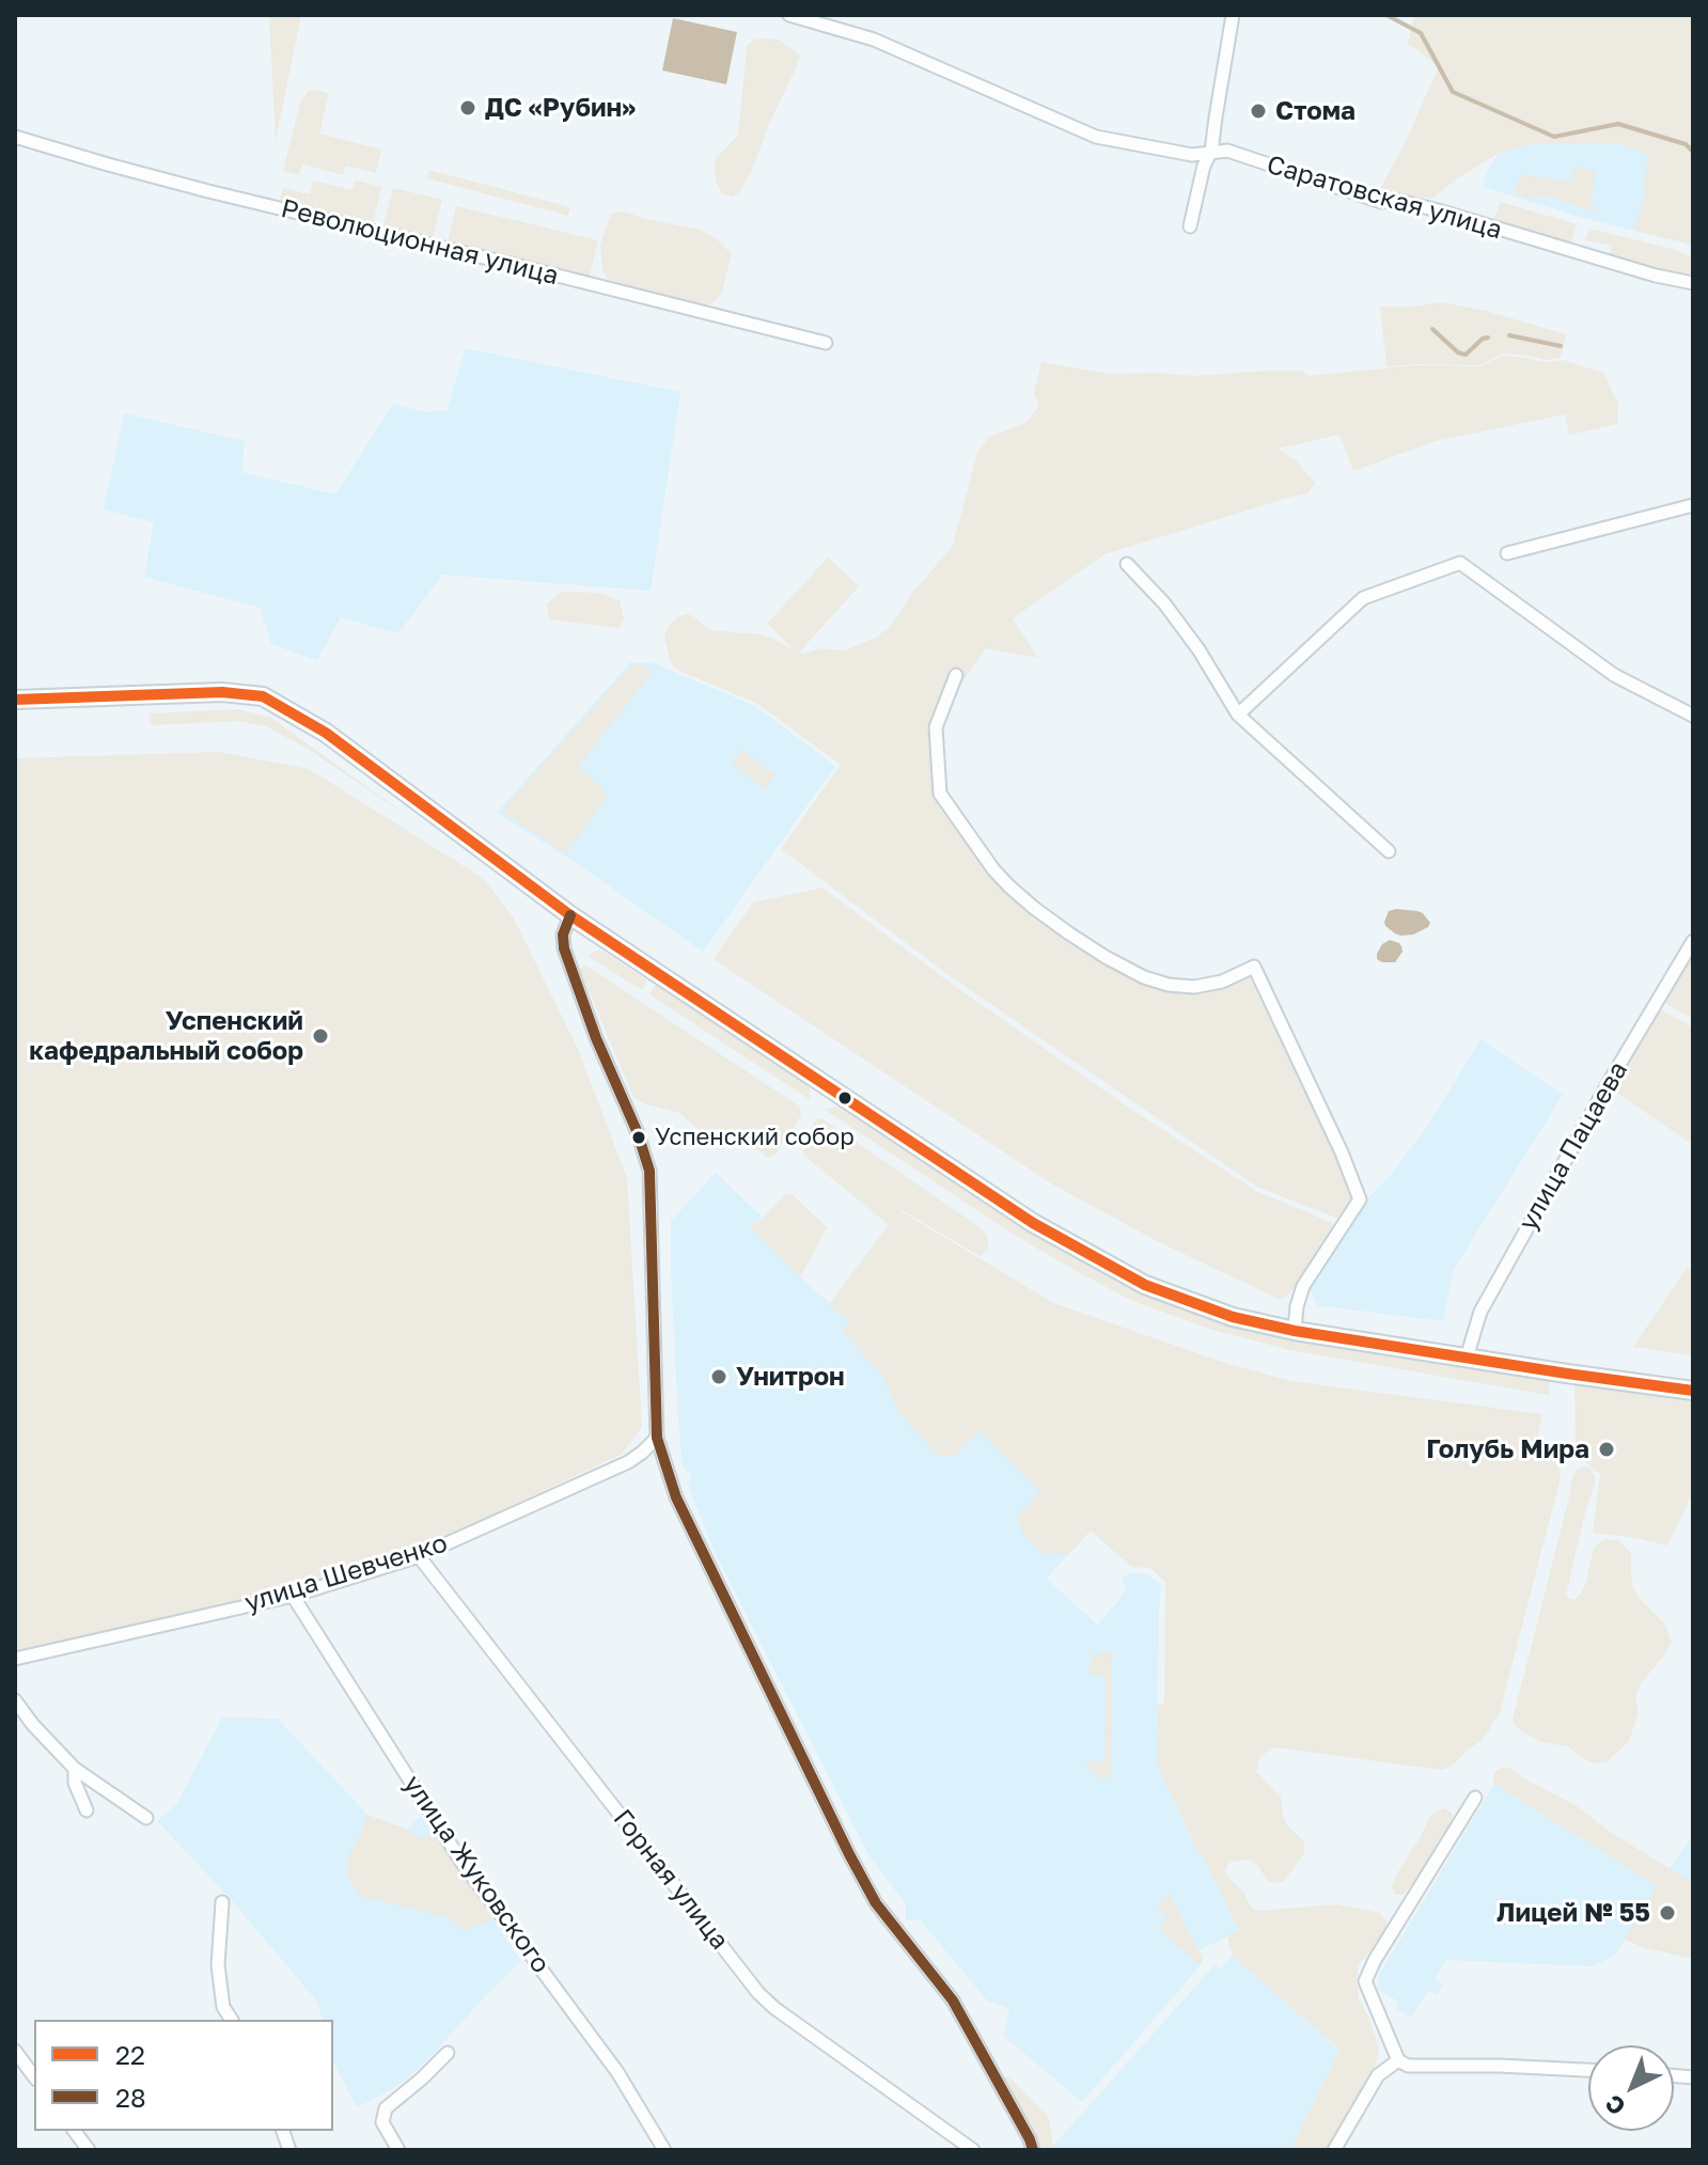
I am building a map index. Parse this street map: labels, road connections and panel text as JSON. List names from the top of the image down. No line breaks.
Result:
{"streets":{"street":["Саратовская улица","Революционная улица","улица Пацаева","улица Шевченко","улица Жуковского","Горная улица"]},"crossings":[["улица Шевченко","улица Жуковского"],["улица Шевченко","Горная улица"]],"places":["ДС «Рубин»","Стома","Успенский кафедральный собор","Успенский собор","Унитрон","Голубь Мира","Лицей № 55"],"lines":["transit line 22","transit line 28"],"legend":["22","28"],"north":"bottom left"}
